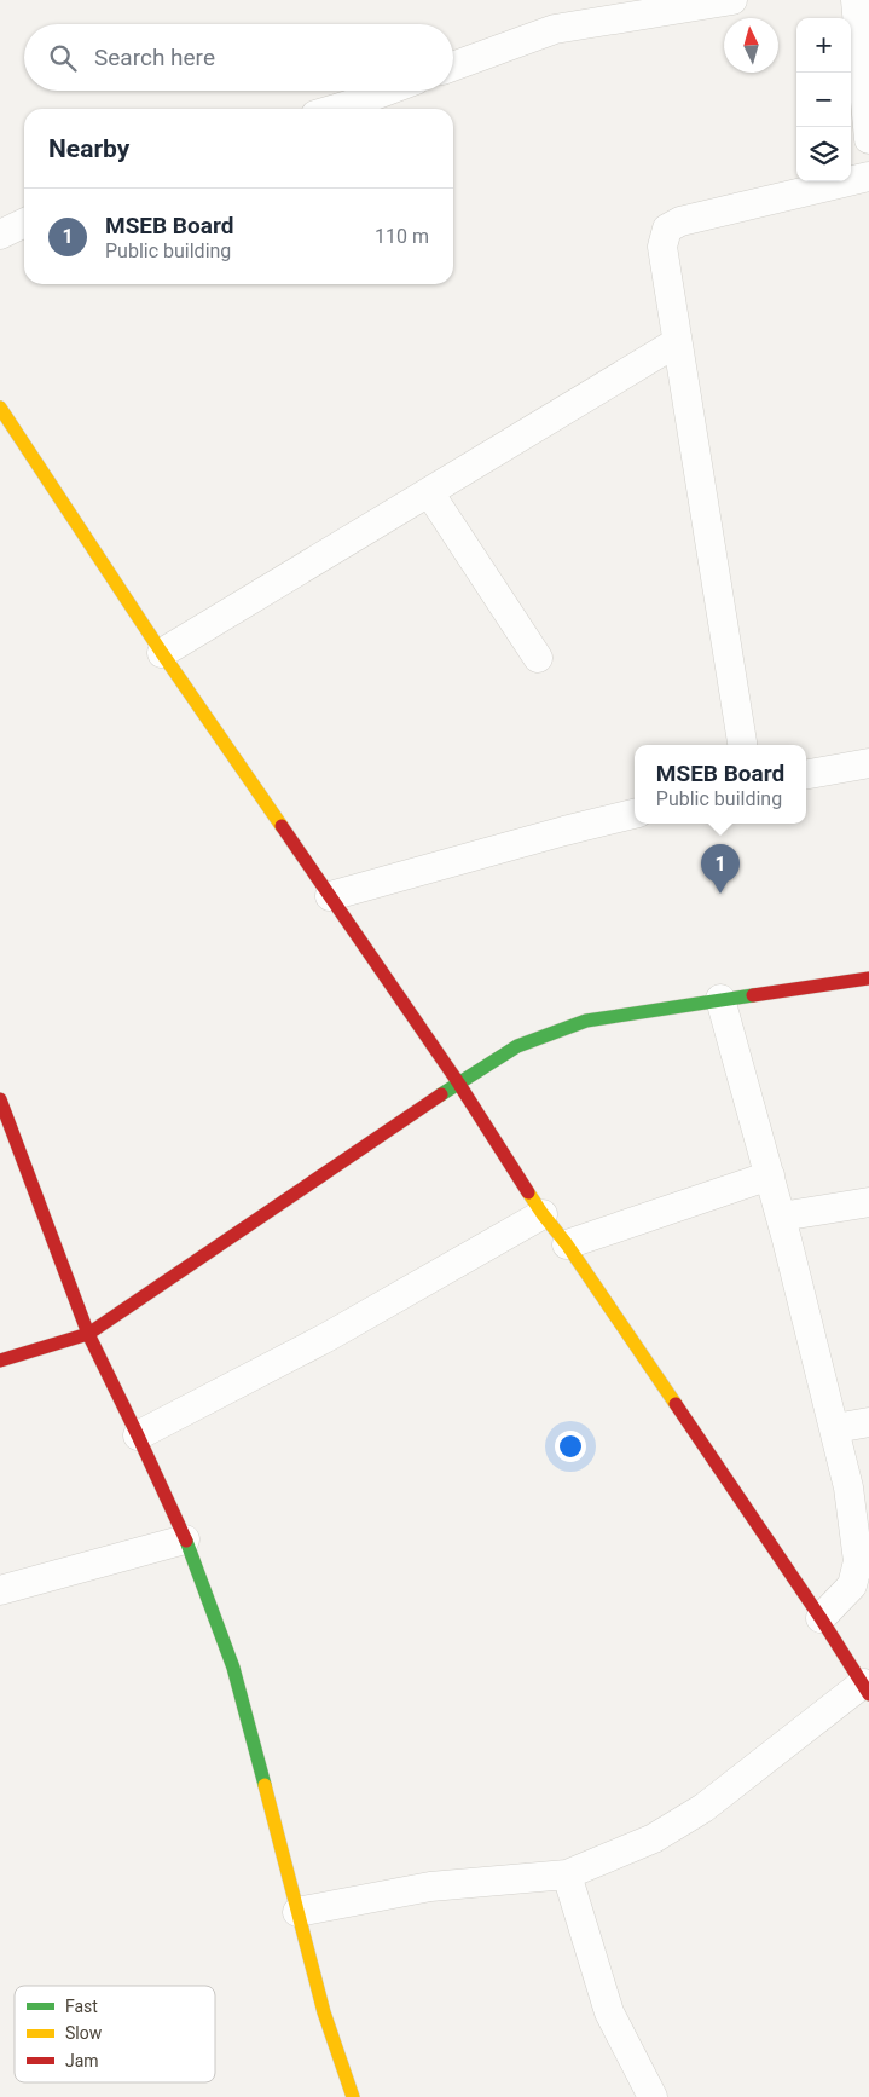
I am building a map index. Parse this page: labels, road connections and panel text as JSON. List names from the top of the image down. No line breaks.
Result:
{"legend":["Fast","Slow","Jam"],"north":"top","page":{"map_buttons":["+","−"],"search":"Search here","heading":"Nearby","list":[{"mark":"1","name":"MSEB Board","note":"Public building","value":"110 m"}],"popup":["MSEB Board","Public building"],"pins":"1"}}
